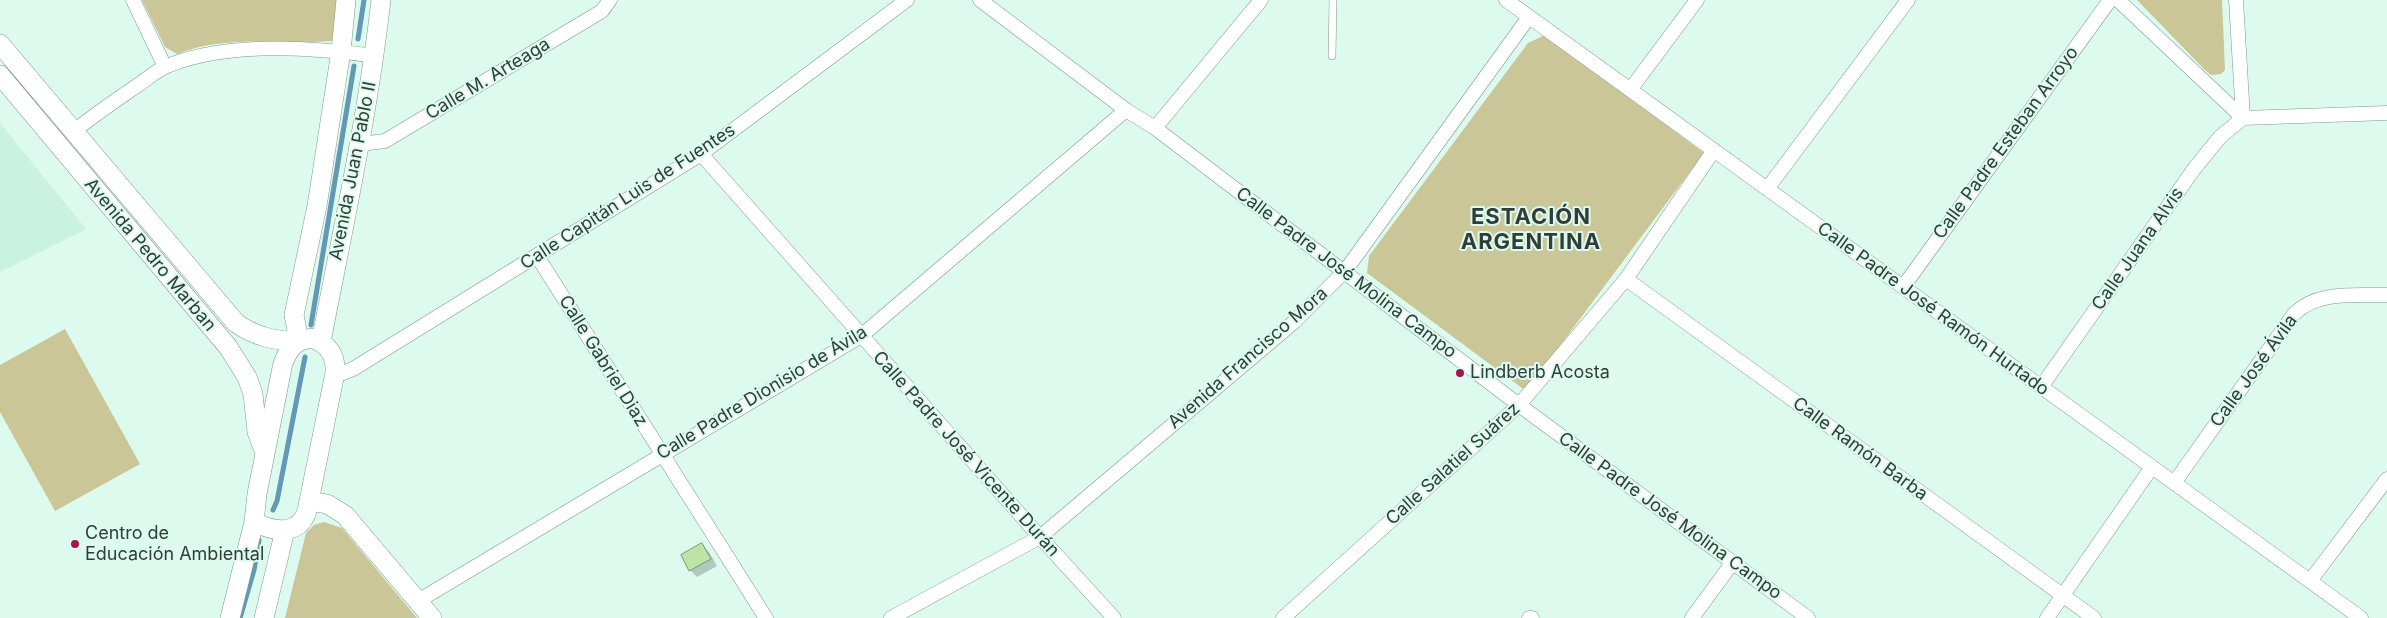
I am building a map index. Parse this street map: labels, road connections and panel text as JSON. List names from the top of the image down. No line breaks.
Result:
{"streets":{"street":["Calle M. Arteaga","Calle Padre Esteban Arroyo","Avenida Juan Pablo II","Calle Capitán Luis de Fuentes","Calle Juana Alvis","Avenida Pedro Marban","Calle Padre José Molina Campo","Calle Padre José Ramón Hurtado","Avenida Francisco Mora","Calle Gabriel Diaz","Calle José Ávila","Calle Padre Dionisio de Ávila","Calle Ramón Barba","Calle Padre José Vicente Durán","Calle Salatiel Suárez"]},"crossings":[["Calle M. Arteaga","Avenida Juan Pablo II"],["Calle Padre Esteban Arroyo","Calle Padre José Ramón Hurtado"],["Avenida Juan Pablo II","Avenida Pedro Marban"],["Calle Capitán Luis de Fuentes","Calle Gabriel Diaz"],["Calle Capitán Luis de Fuentes","Calle Padre José Vicente Durán"],["Calle Juana Alvis","Calle Padre José Ramón Hurtado"],["Calle Padre José Molina Campo","Avenida Francisco Mora"],["Calle Padre José Molina Campo","Calle Padre Dionisio de Ávila"],["Calle Padre José Molina Campo","Calle Salatiel Suárez"],["Calle Padre José Ramón Hurtado","Avenida Francisco Mora"],["Calle Padre José Ramón Hurtado","Calle José Ávila"],["Calle Padre José Ramón Hurtado","Calle Salatiel Suárez"],["Avenida Francisco Mora","Calle Padre José Vicente Durán"],["Calle Gabriel Diaz","Calle Padre Dionisio de Ávila"],["Calle Padre Dionisio de Ávila","Calle Padre José Vicente Durán"],["Calle Ramón Barba","Calle Salatiel Suárez"]],"districts":["ESTACIÓN ARGENTINA"],"places":["Lindberb Acosta","Centro de Educación Ambiental"]}
